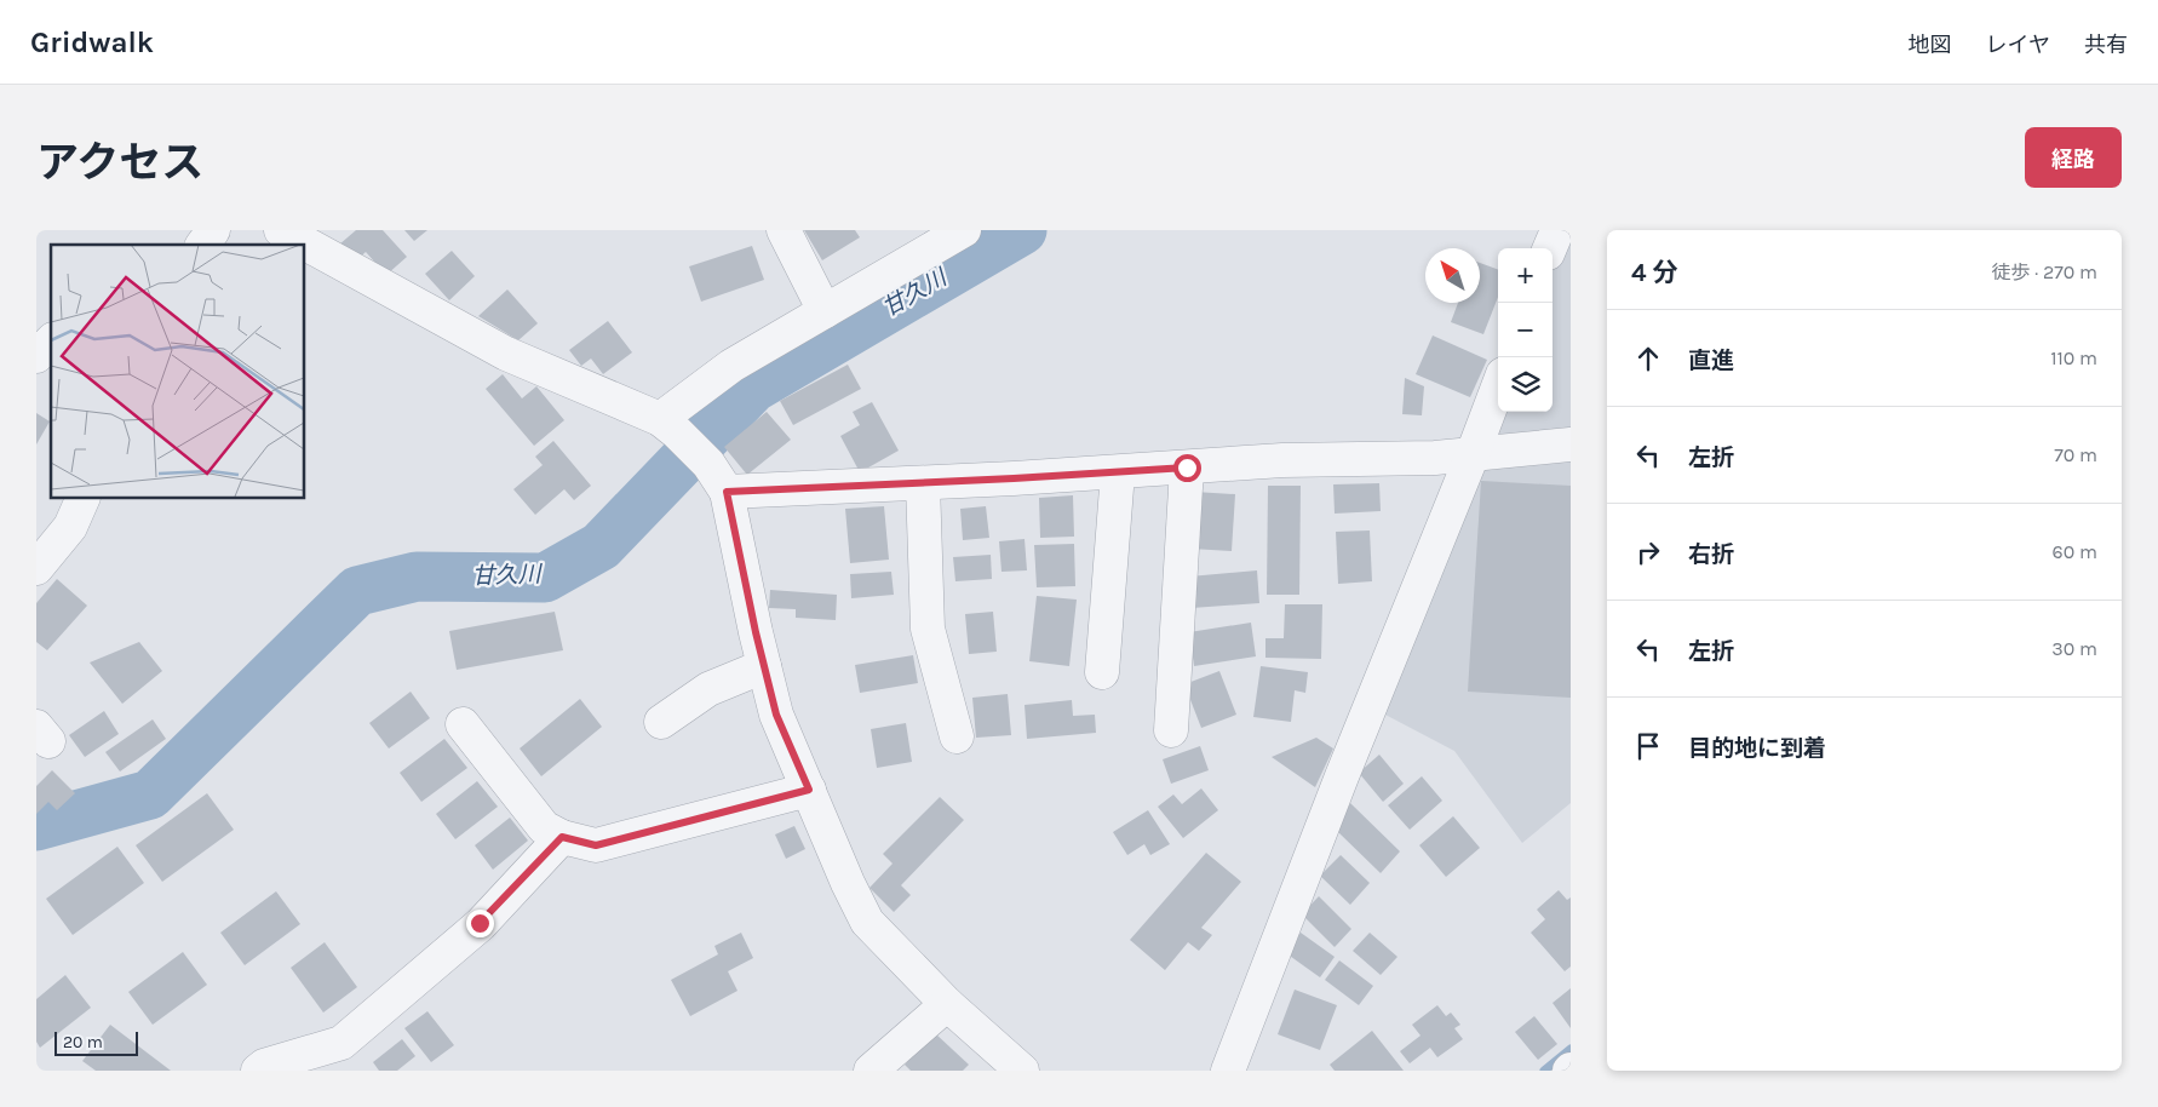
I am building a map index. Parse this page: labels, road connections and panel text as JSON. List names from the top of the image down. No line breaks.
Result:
{"water":["甘久川"],"scale_bar":"20 m","north":"top left","page":{"header":"Gridwalk","nav":["地図","レイヤ","共有"],"title":"アクセス","buttons":"経路","heading":["4 分","徒歩 · 270 m"],"map_buttons":["+","−"],"list":[["直進","110 m"],["左折","70 m"],["右折","60 m"],["左折","30 m"],"目的地に到着"],"scale":"20 m"}}
